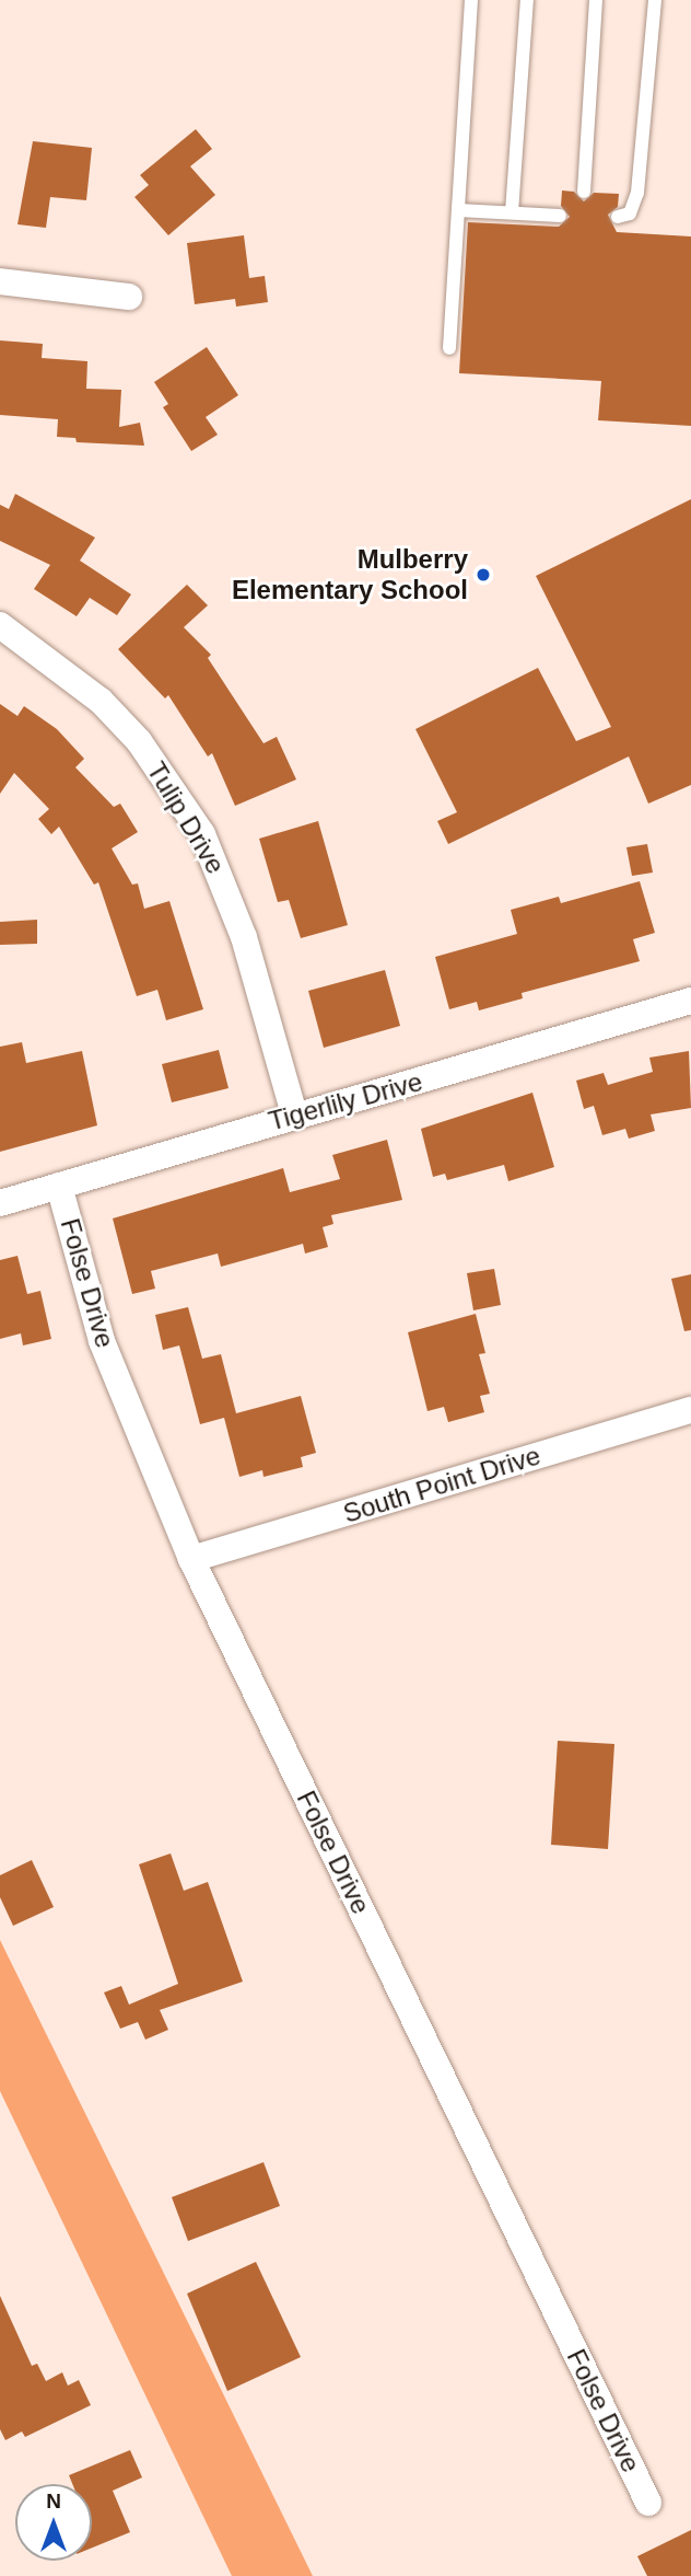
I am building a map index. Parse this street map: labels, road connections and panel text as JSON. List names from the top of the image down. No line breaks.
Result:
{"streets":{"street":["Tulip Drive","Tigerlily Drive","Folse Drive","South Point Drive"]},"crossings":[["Tulip Drive","Tigerlily Drive"],["Tigerlily Drive","Folse Drive"],["Folse Drive","South Point Drive"]],"places":["Mulberry Elementary School"],"north":"top"}
